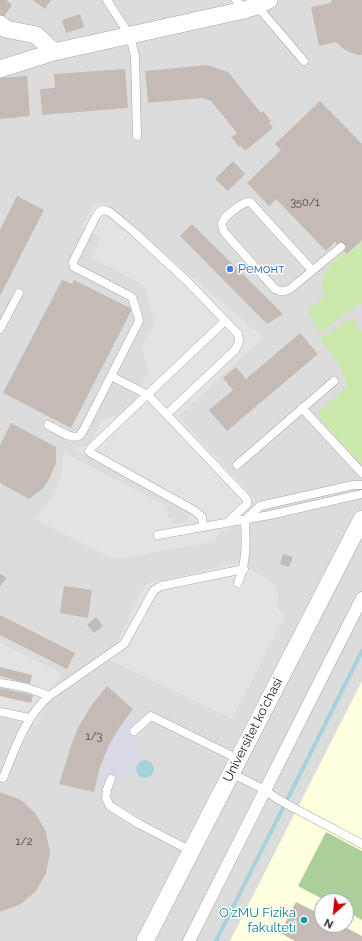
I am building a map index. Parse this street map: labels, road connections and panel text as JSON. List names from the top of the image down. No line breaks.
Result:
{"streets":{"street":["Universitet ko'chasi"]},"places":["Ремонт","O'zMU Fizika fakulteti"],"house_numbers":["350/1","1/3","1/2"],"north":"bottom left"}
